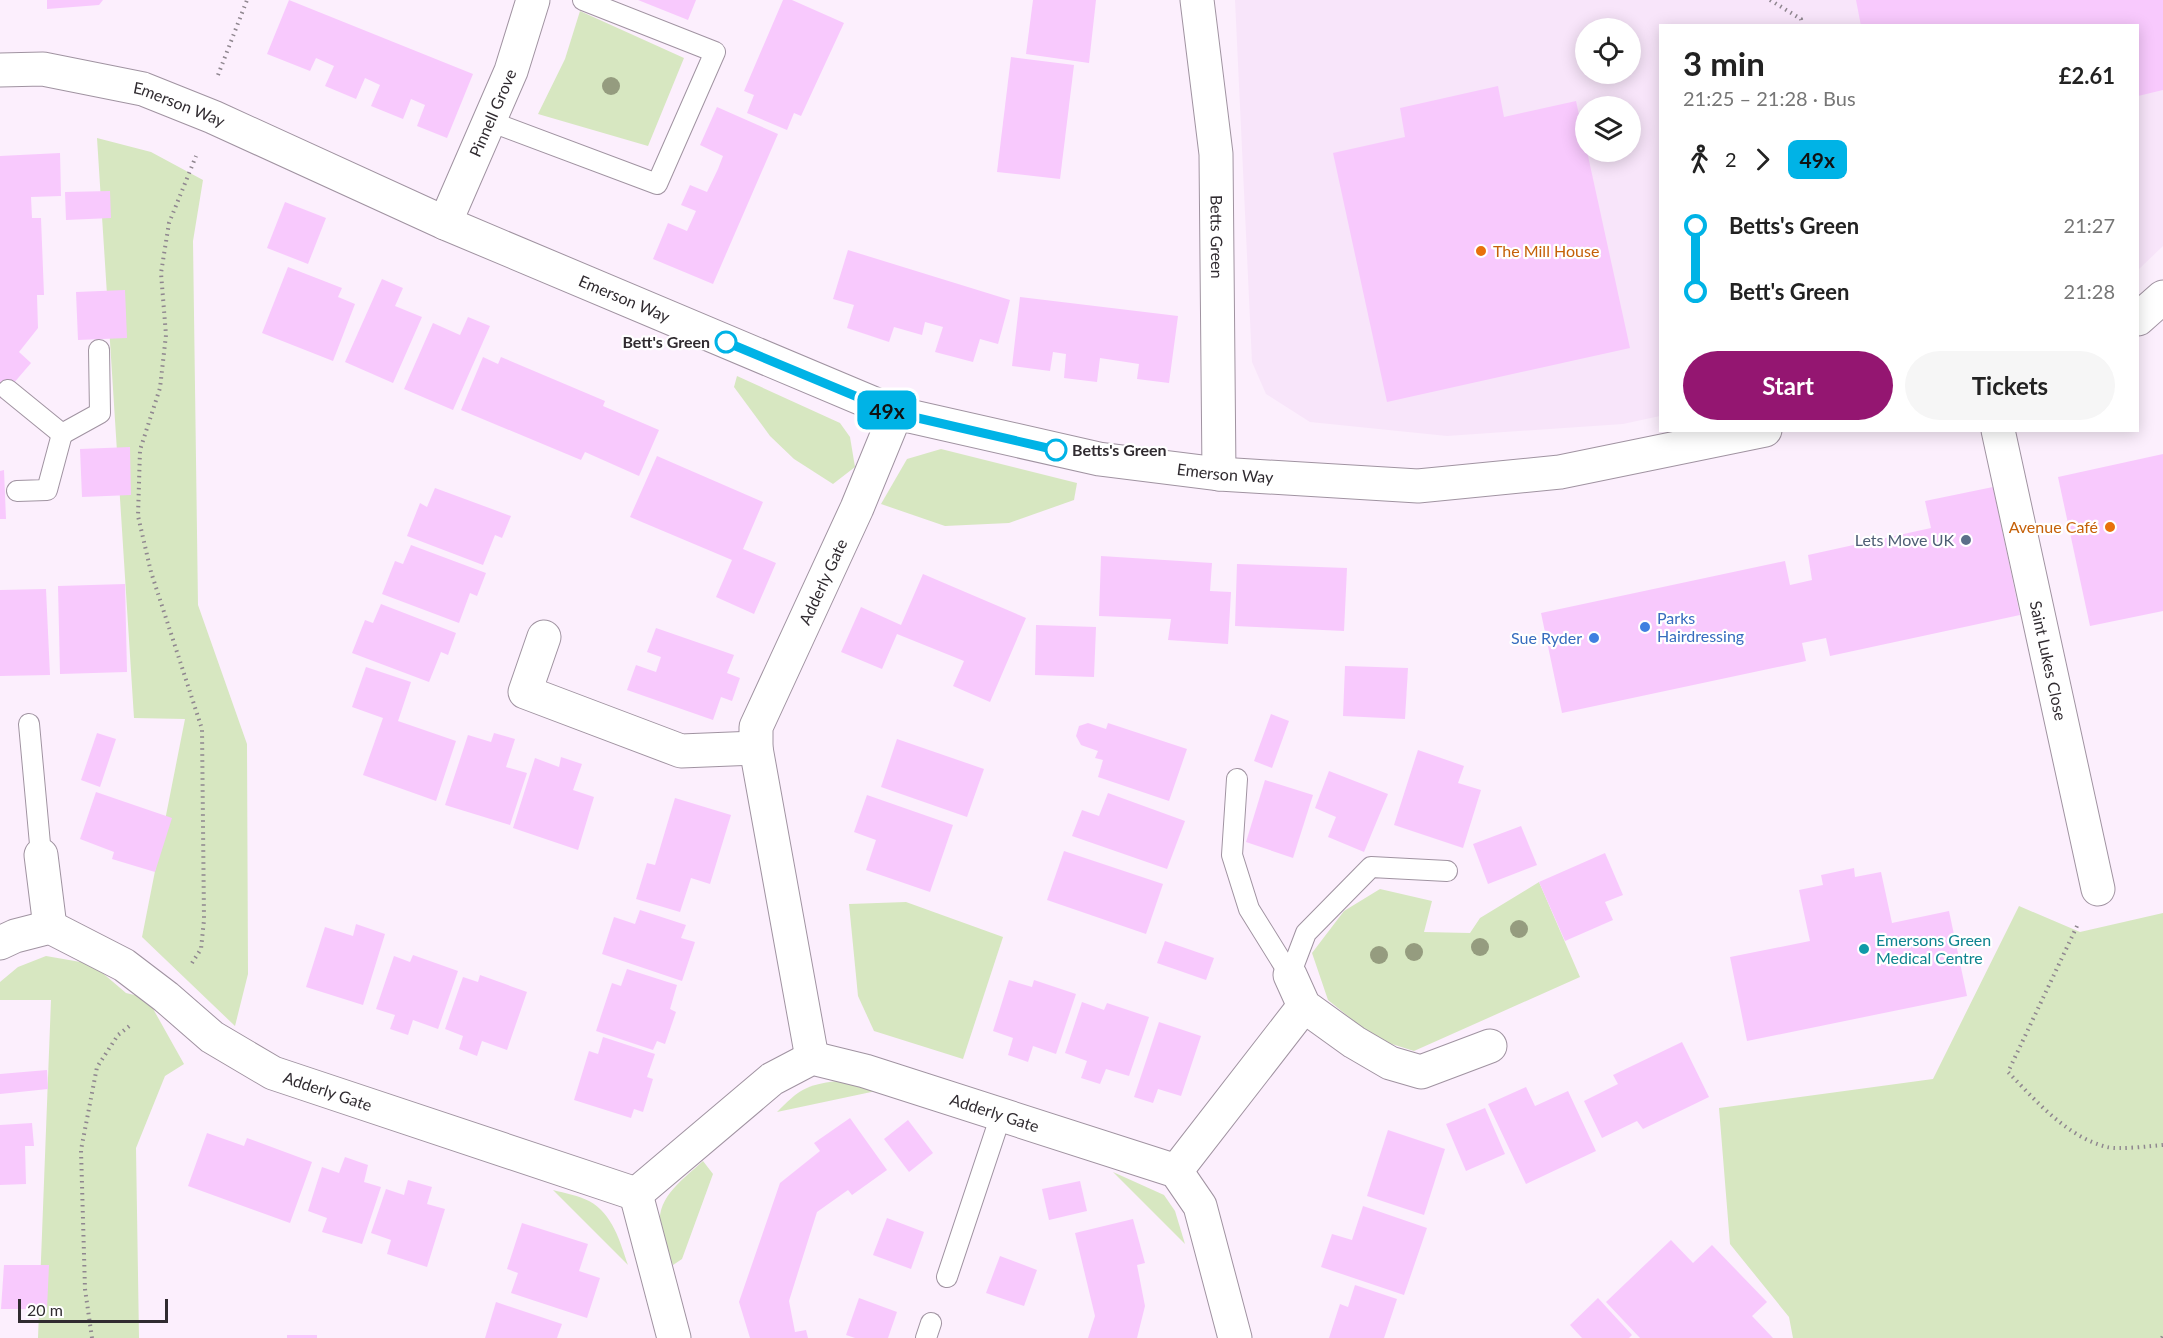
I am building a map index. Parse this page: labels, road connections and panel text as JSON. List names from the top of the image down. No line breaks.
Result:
{"streets":{"street":["Emerson Way","Pinnell Grove","Betts Green","Adderly Gate","Saint Lukes Close"]},"crossings":[["Emerson Way","Pinnell Grove"],["Emerson Way","Betts Green"],["Emerson Way","Adderly Gate"]],"places":["The Mill House","Bett's Green","Betts's Green","Avenue Café","Lets Move UK","Parks Hairdressing","Sue Ryder","Emersons Green Medical Centre"],"lines":["bus line 49x"],"scale_bar":"20 m","page":{"on_map":"49x","heading":["3 min","21:25 – 21:28 · Bus","£2.61"],"legs":["2","49x"],"list":[{"name":"Betts's Green","value":"21:27"},{"name":"Bett's Green","value":"21:28"}],"buttons":["Start","Tickets"],"scale":"20 m"}}
